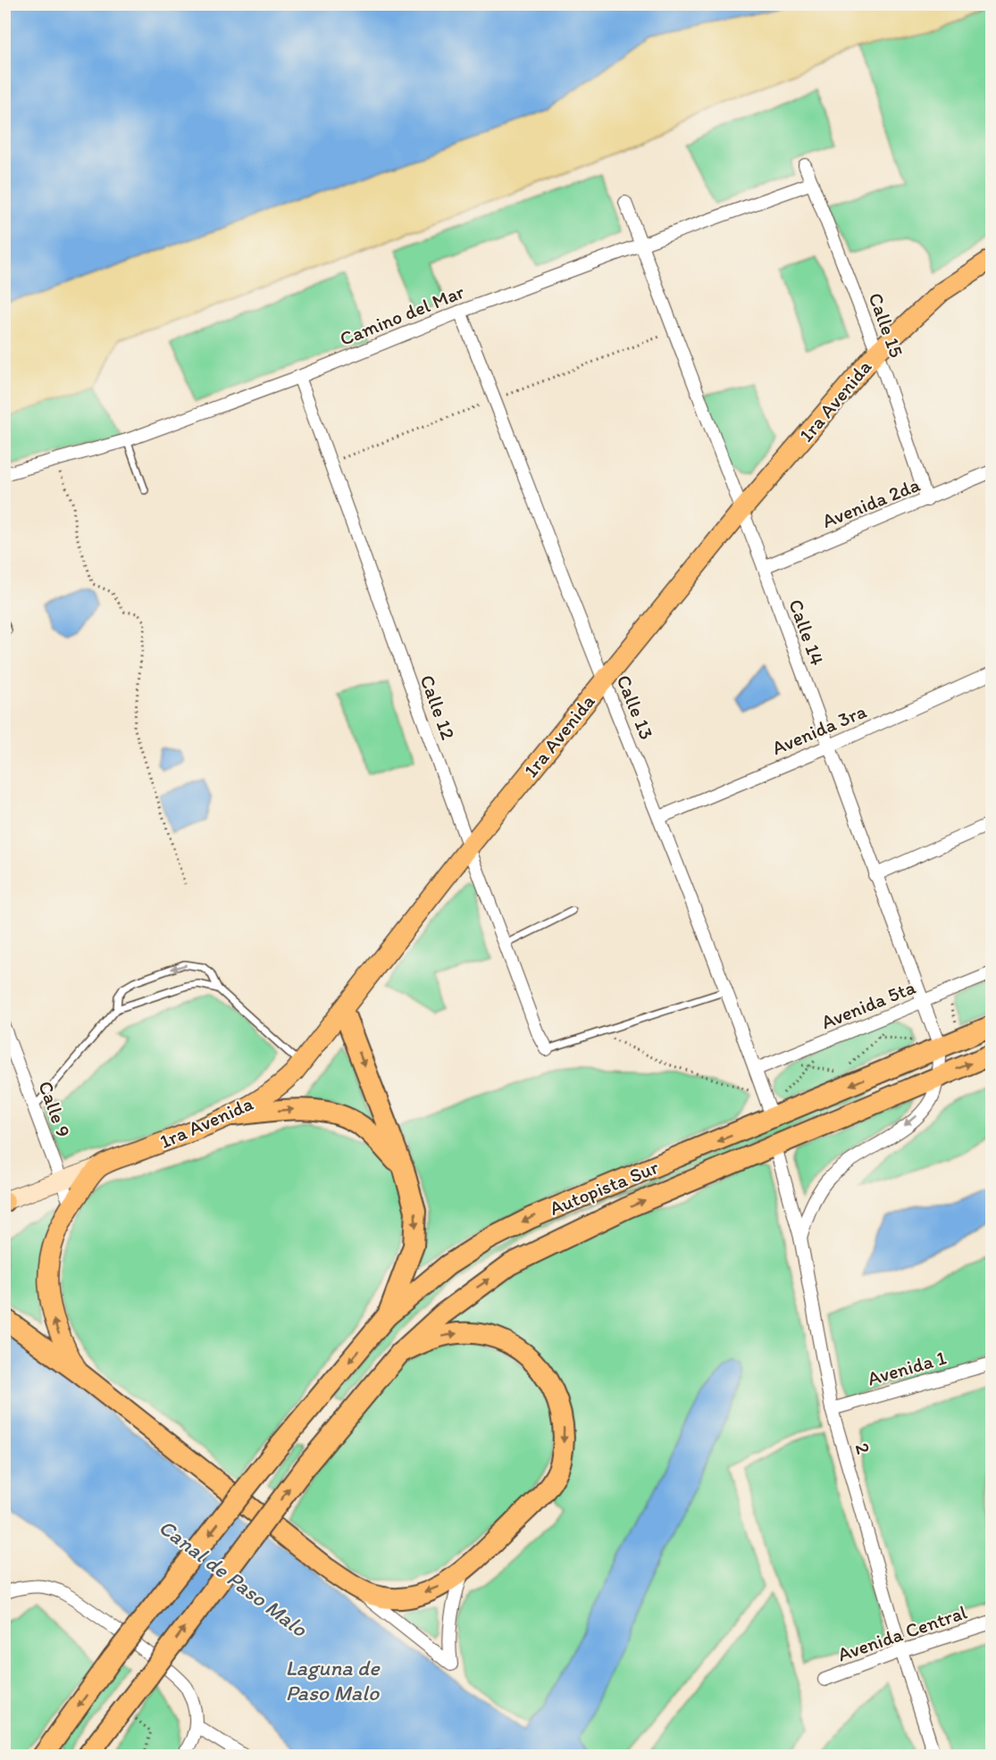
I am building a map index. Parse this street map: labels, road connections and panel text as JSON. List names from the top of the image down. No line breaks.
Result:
{"streets":{"highway":["Autopista Sur"],"main road":["1ra Avenida"],"street":["Camino del Mar","Calle 15","Avenida 2da","Calle 14","Calle 12","Calle 13","Avenida 3ra","Avenida 5ta","Calle 9","Avenida 1","2","Avenida Central"]},"crossings":[["Camino del Mar","Calle 15"],["Camino del Mar","Calle 14"],["Camino del Mar","Calle 12"],["Camino del Mar","Calle 13"],["Calle 15","1ra Avenida"],["Calle 15","Avenida 2da"],["1ra Avenida","Calle 14"],["1ra Avenida","Calle 12"],["1ra Avenida","Calle 13"],["Avenida 2da","Calle 14"],["Calle 14","Avenida 3ra"],["Calle 14","Avenida 5ta"],["Calle 14","Autopista Sur"],["Calle 14","2"],["Calle 13","Avenida 3ra"],["Calle 13","Avenida 5ta"],["Calle 13","Autopista Sur"],["Autopista Sur","2"],["Avenida 1","2"],["2","Avenida Central"]],"water":["Canal de Paso Malo","Laguna de Paso Malo"]}
